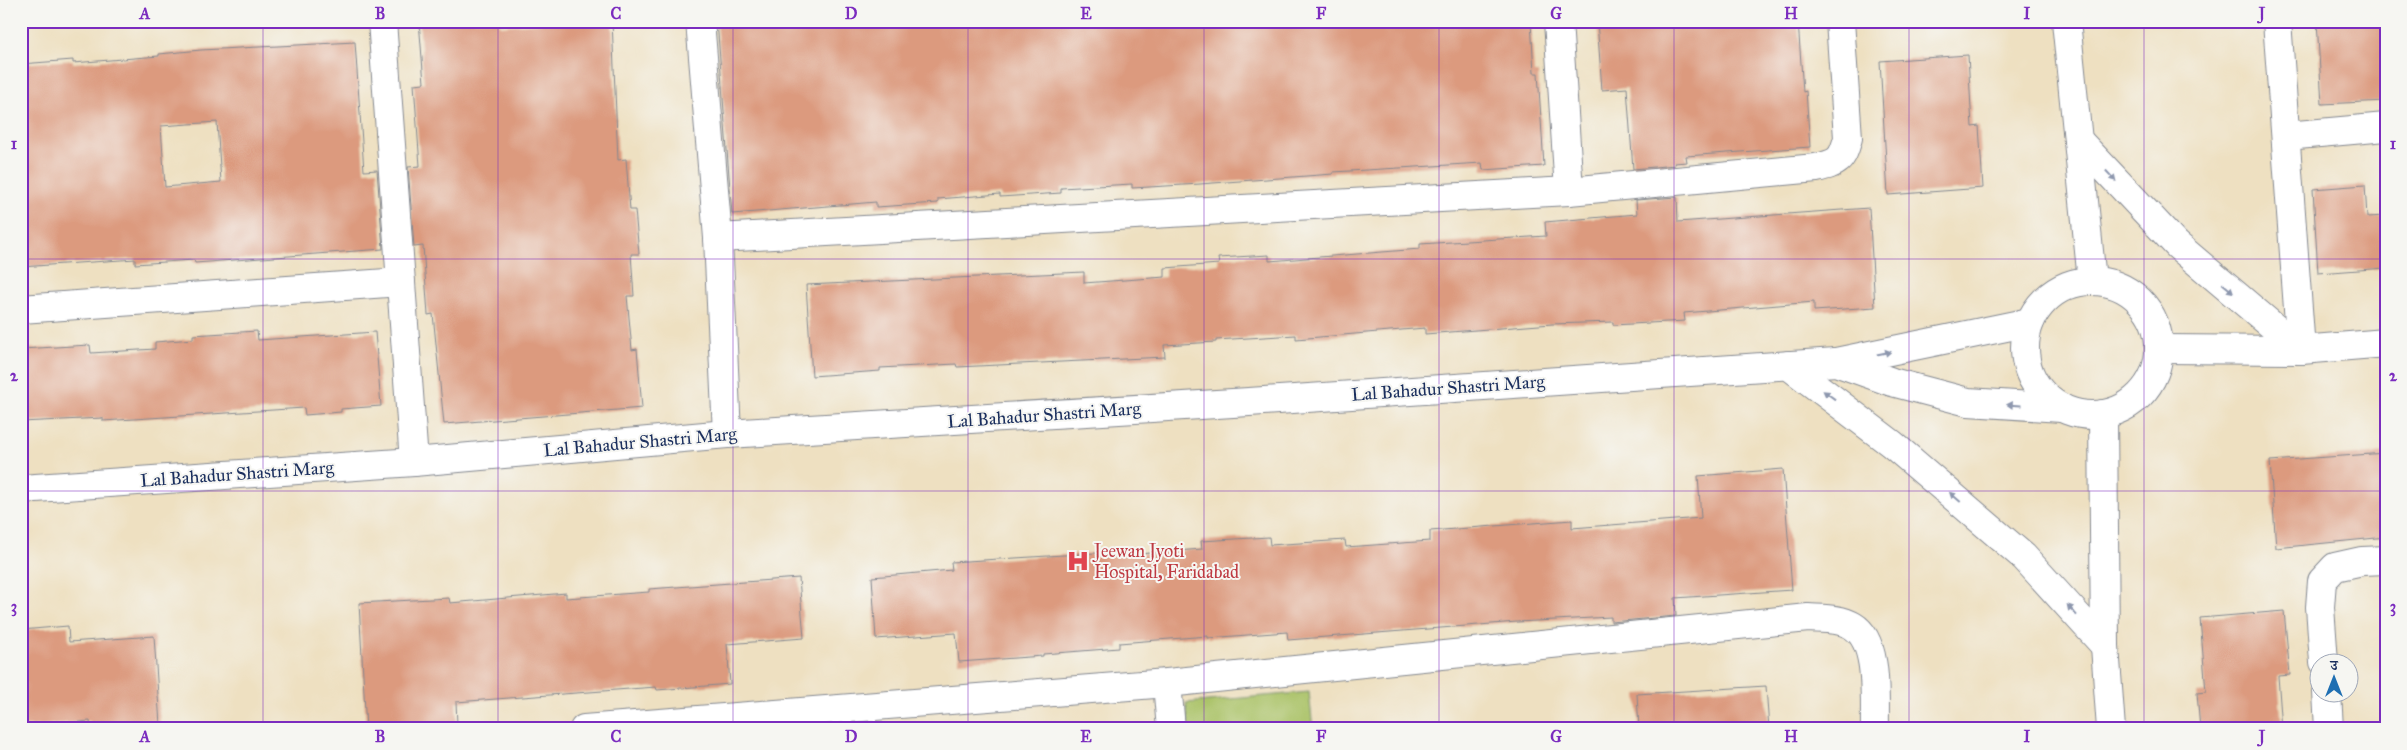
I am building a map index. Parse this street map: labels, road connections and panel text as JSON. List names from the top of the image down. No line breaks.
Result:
{"streets":{"street":["Lal Bahadur Shastri Marg"]},"places":{"hospital":["Jeewan Jyoti Hospital, Faridabad"]},"north":"top","grid":{"columns":["A","B","C","D","E","F","G","H","I","J"],"rows":["1","2","3"]}}
